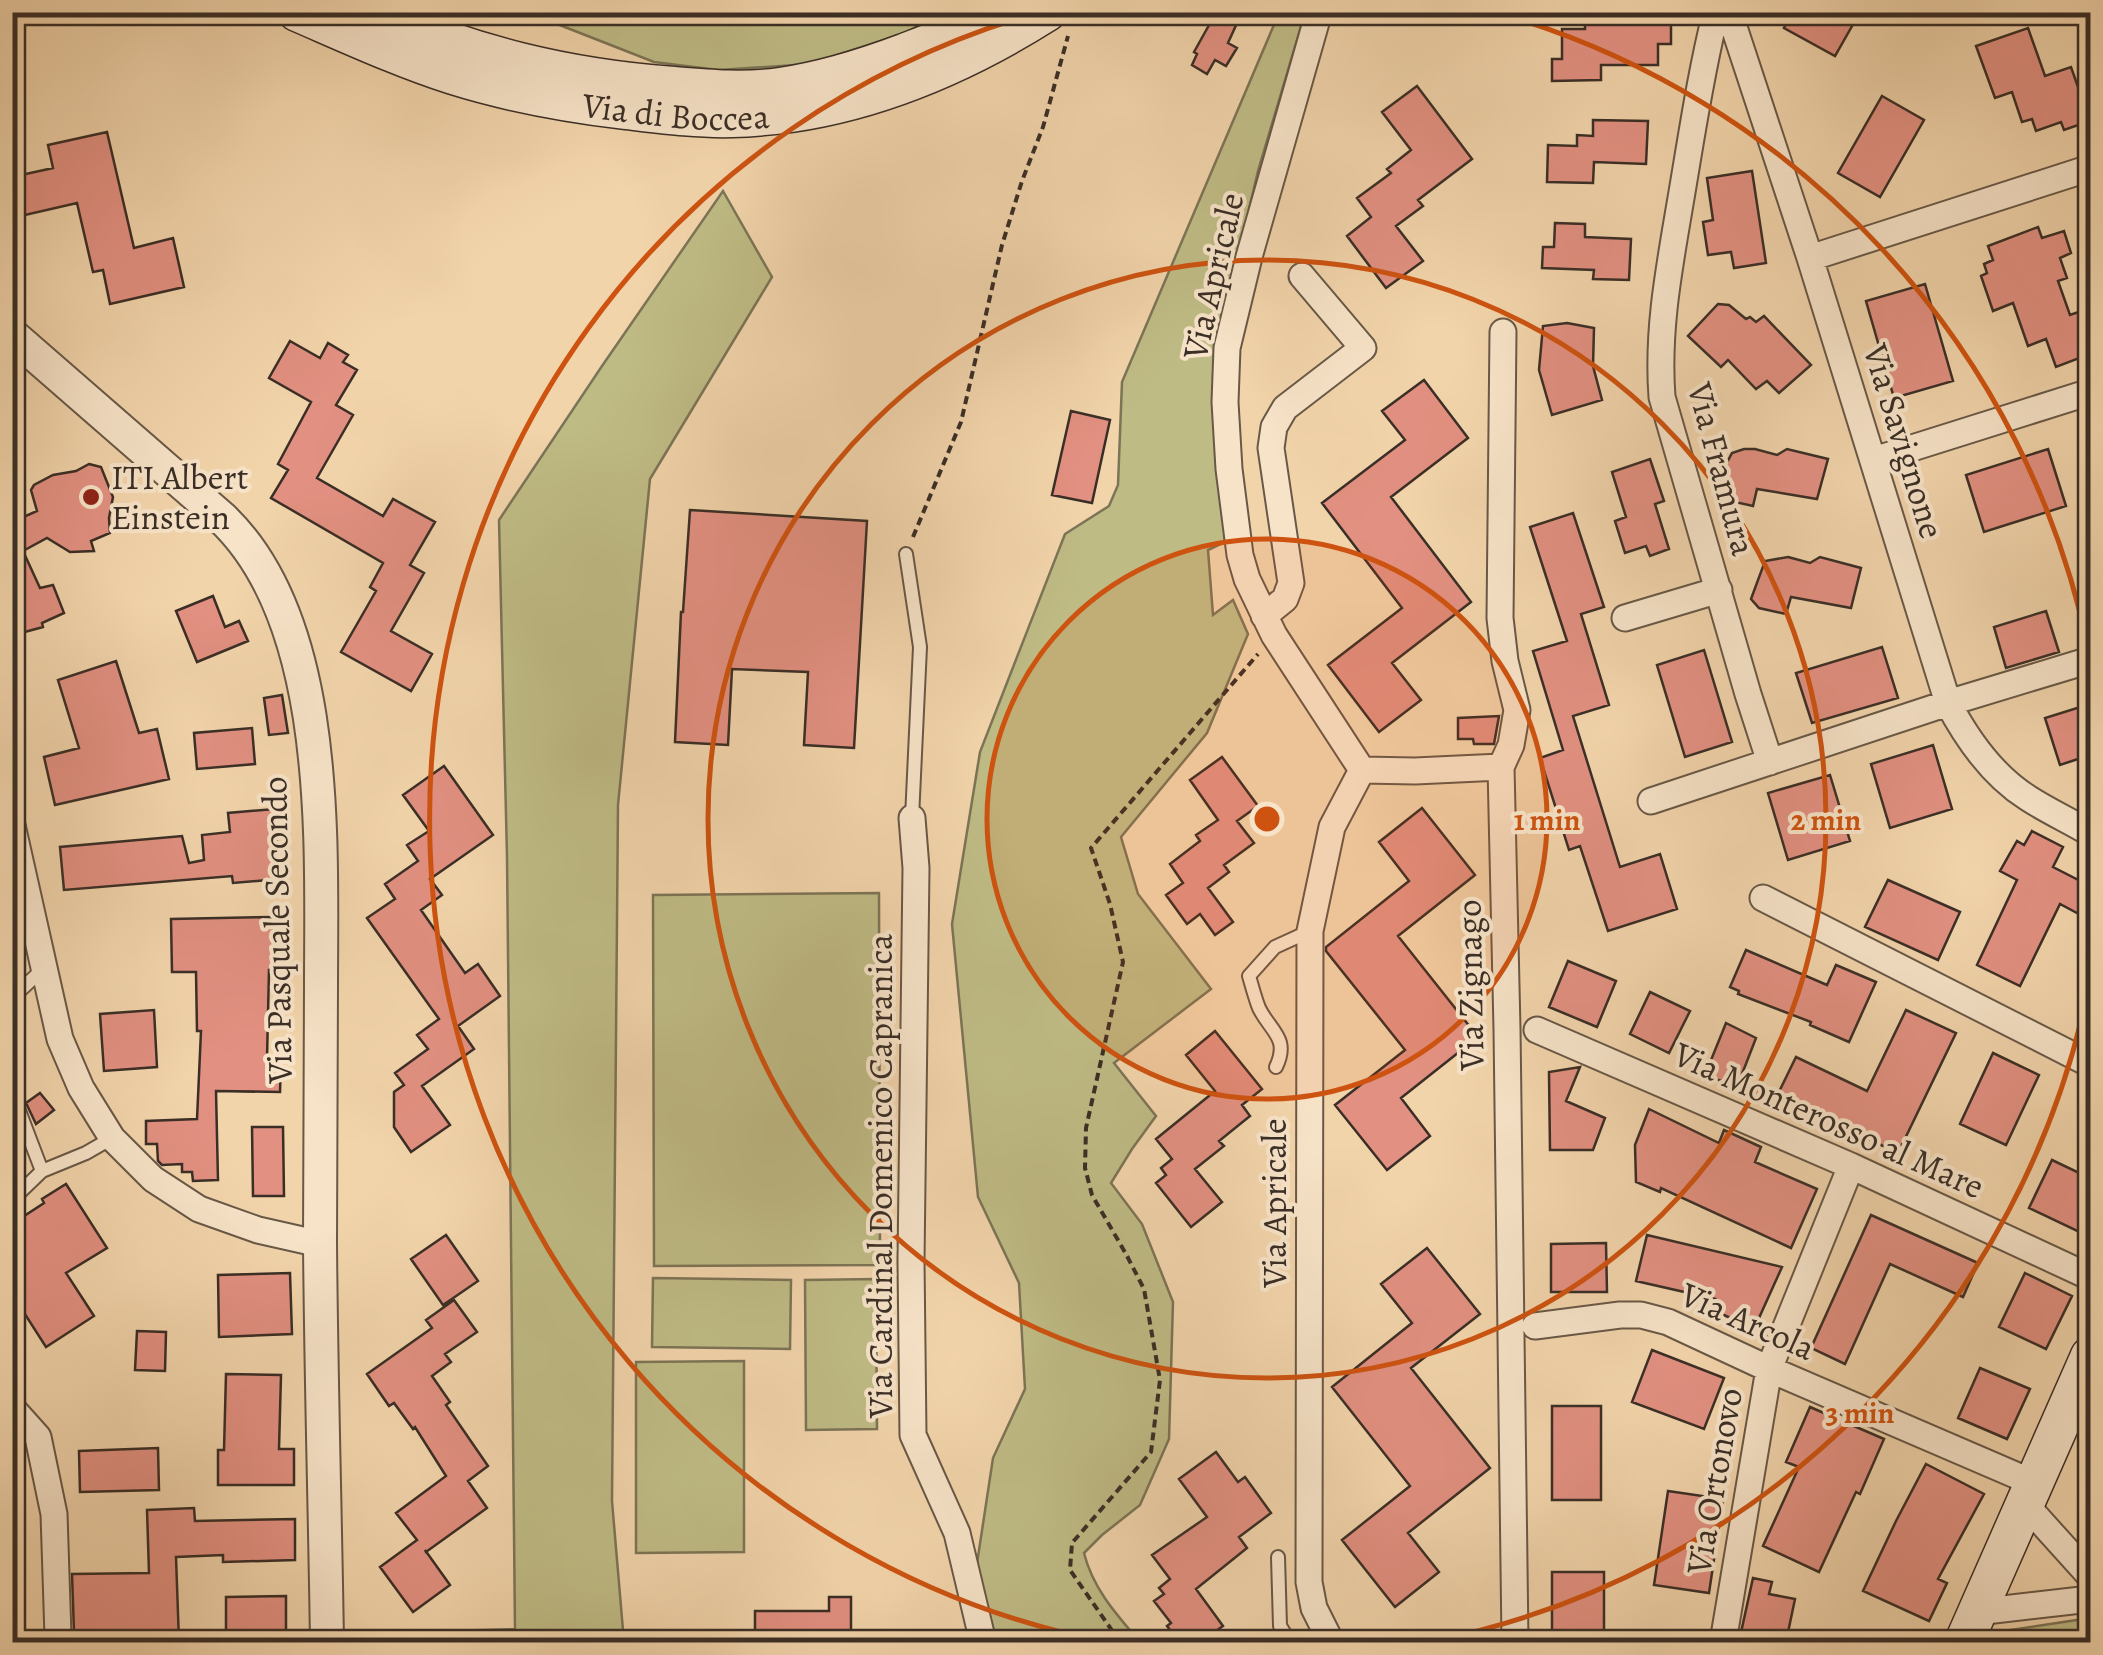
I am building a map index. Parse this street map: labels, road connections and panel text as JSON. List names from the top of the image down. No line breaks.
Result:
{"streets":{"main road":["Via di Boccea"],"street":["Via Apricale","Via Savignone","Via Framura","Via Pasquale Secondo","Via Zignago","Via Monterosso al Mare","Via Cardinal Domenico Capranica","Via Arcola","Via Ortonovo"]},"crossings":[["Via Monterosso al Mare","Via Ortonovo"],["Via Arcola","Via Ortonovo"]],"places":["ITI Albert Einstein"],"rings":["1 min","2 min","3 min"]}
